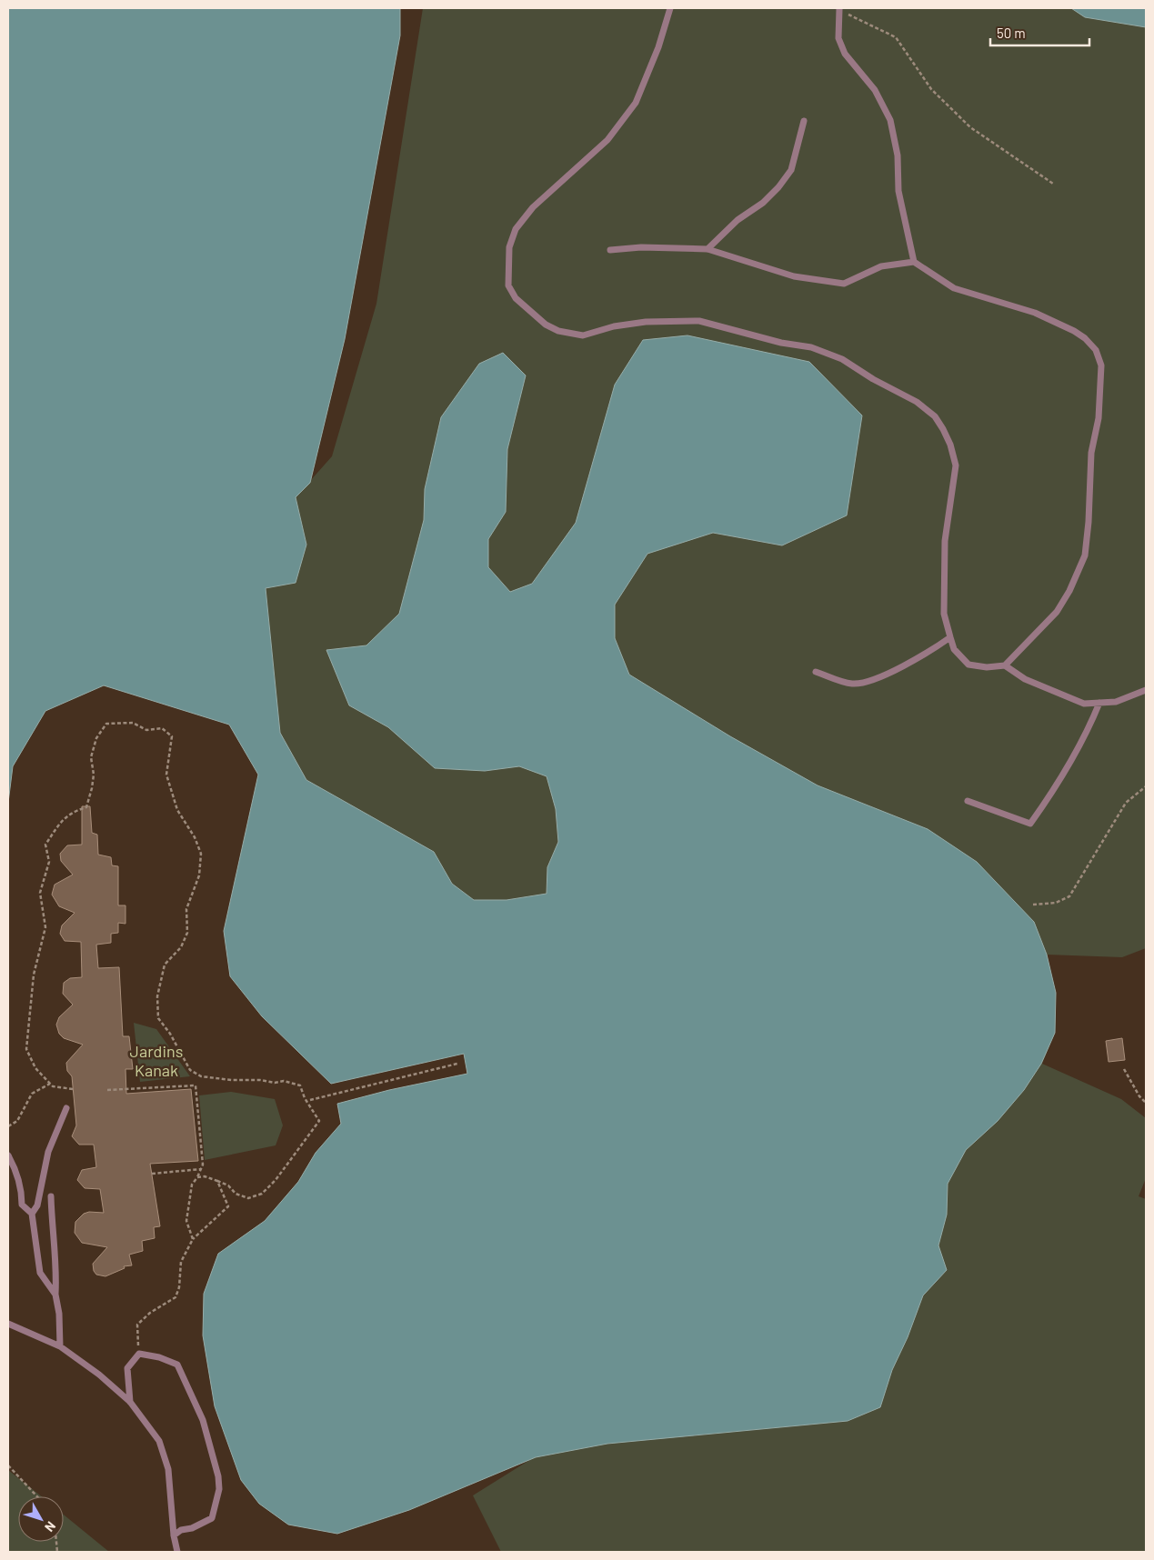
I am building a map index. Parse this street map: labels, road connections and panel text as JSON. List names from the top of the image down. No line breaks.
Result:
{"parks":["Jardins Kanak"],"scale_bar":"50 m","north":"bottom right"}
